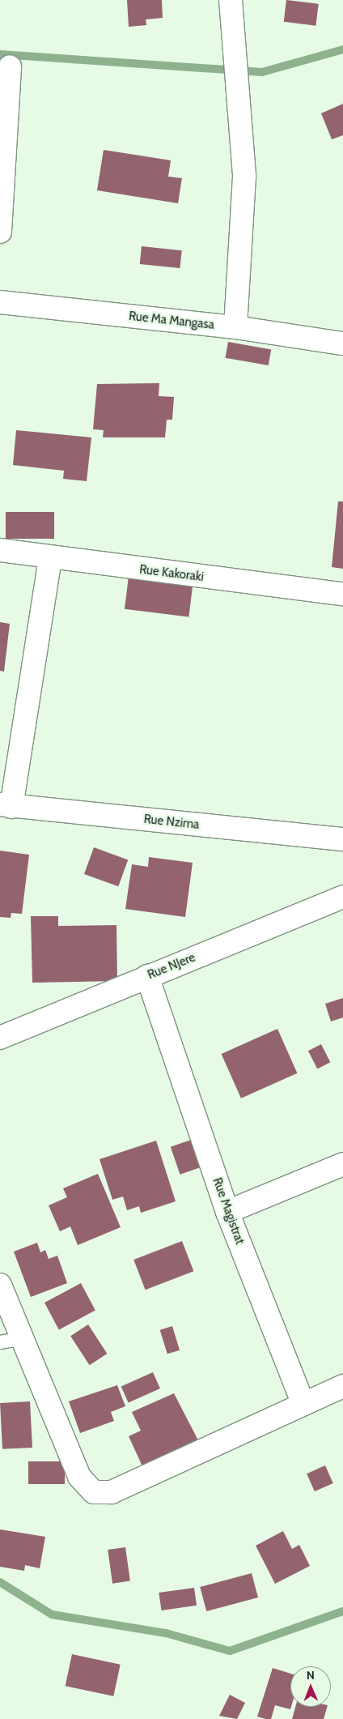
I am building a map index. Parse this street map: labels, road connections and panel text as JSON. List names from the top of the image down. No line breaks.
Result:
{"streets":{"street":["Rue Ma Mangasa","Rue Kakoraki","Rue Nzima","Rue NJere","Rue Magistrat"]},"crossings":[["Rue NJere","Rue Magistrat"]],"north":"top"}
